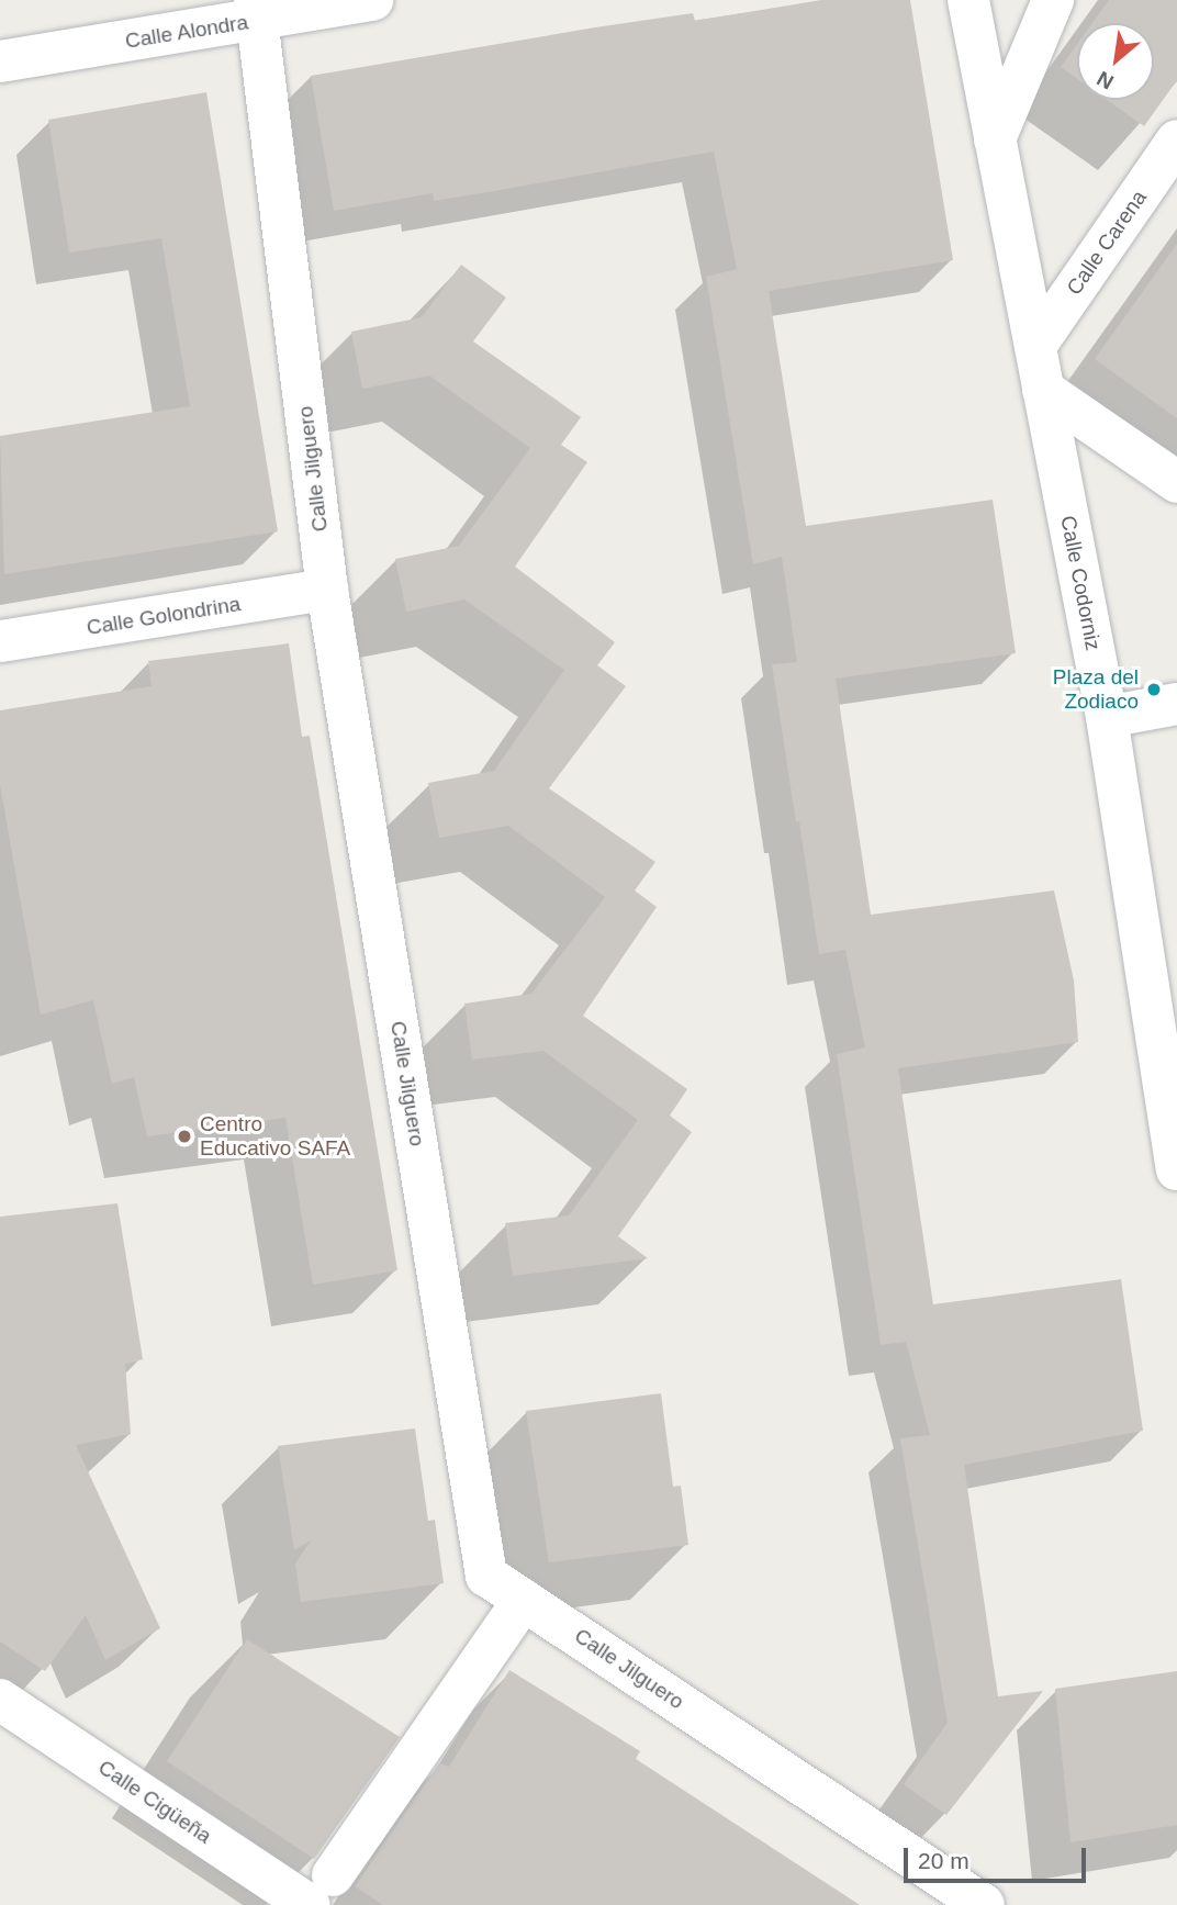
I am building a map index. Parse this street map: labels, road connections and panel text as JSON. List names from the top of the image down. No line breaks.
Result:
{"streets":{"street":["Calle Alondra","Calle Carena","Calle Jilguero","Calle Codorniz","Calle Golondrina","Calle Cigüeña"]},"crossings":[["Calle Alondra","Calle Jilguero"],["Calle Carena","Calle Codorniz"],["Calle Jilguero","Calle Golondrina"]],"places":["Plaza del Zodiaco","Centro Educativo SAFA"],"scale_bar":"20 m","north":"bottom left"}
